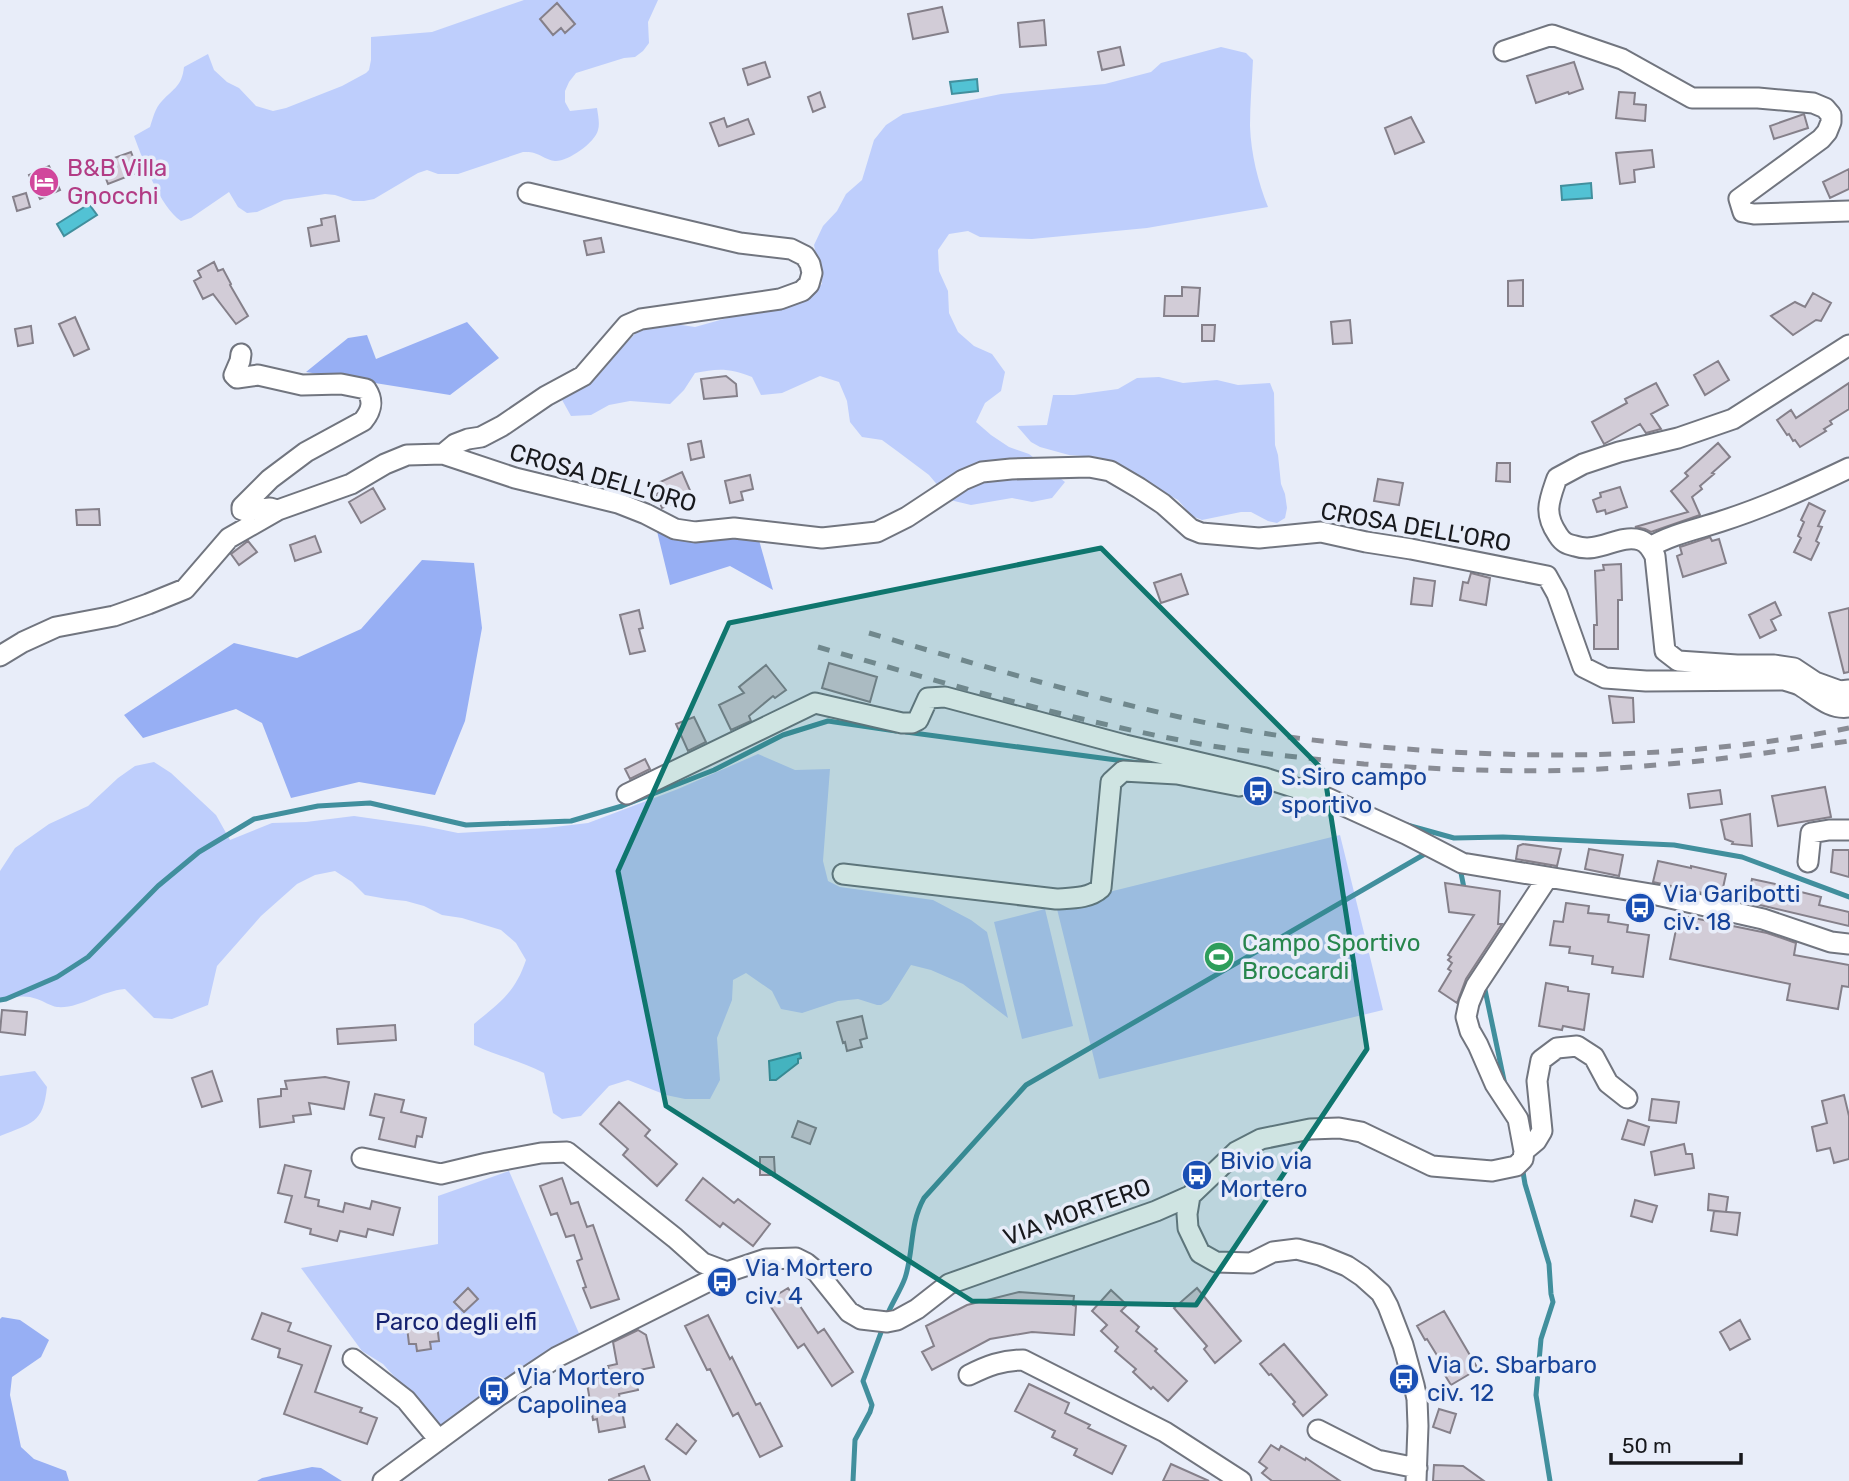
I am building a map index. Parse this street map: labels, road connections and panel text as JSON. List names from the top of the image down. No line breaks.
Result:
{"streets":{"street":["CROSA DELL'ORO","VIA MORTERO"]},"parks":["Parco degli elfi"],"places":{"hotel":["B&B Villa Gnocchi"],"bus stop":["S.Siro campo sportivo","Via Garibotti civ. 18","Bivio via Mortero","Via Mortero civ. 4","Via C. Sbarbaro civ. 12","Via Mortero Capolinea"],"sports":["Campo Sportivo Broccardi"]},"scale_bar":"50 m"}
